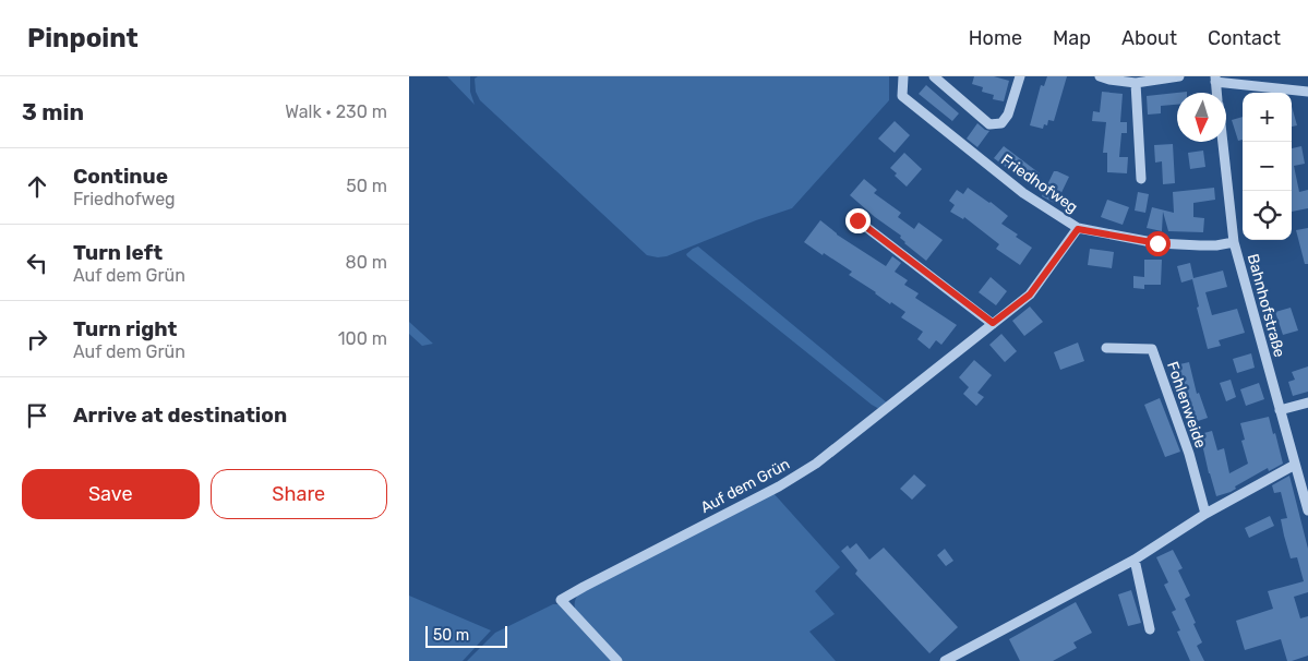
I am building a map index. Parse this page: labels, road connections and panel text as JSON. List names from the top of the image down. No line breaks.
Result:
{"streets":{"street":["Friedhofweg","Bahnhofstraße","Fohlenweide","Auf dem Grün"]},"crossings":[["Friedhofweg","Bahnhofstraße"],["Friedhofweg","Auf dem Grün"]],"scale_bar":"50 m","north":"bottom","page":{"header":"Pinpoint","nav":["Home","Map","About","Contact"],"heading":["3 min","Walk · 230 m"],"map_buttons":["+","−"],"list":[["Continue","Friedhofweg","50 m"],["Turn left","Auf dem Grün","80 m"],["Turn right","Auf dem Grün","100 m"],"Arrive at destination"],"buttons":["Save","Share"],"scale":"50 m"}}
